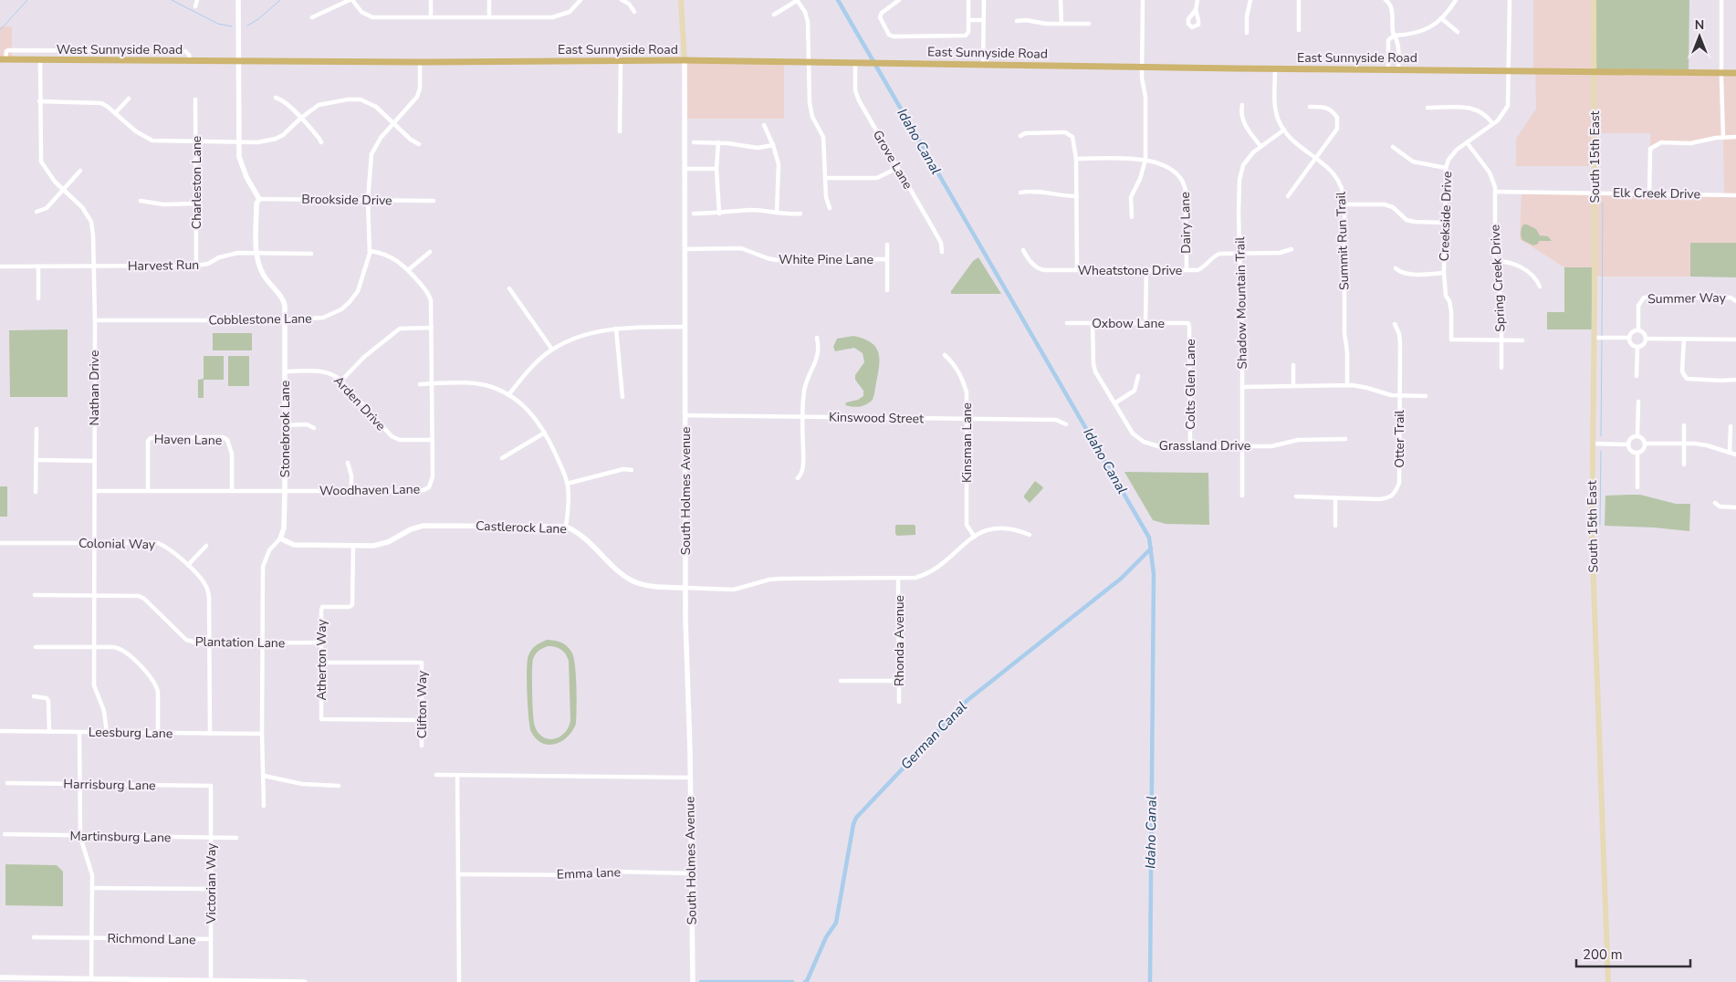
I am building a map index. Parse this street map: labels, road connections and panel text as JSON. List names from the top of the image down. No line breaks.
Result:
{"streets":{"main road":["West Sunnyside Road","East Sunnyside Road","South 15th East","South Holmes Avenue"],"street":["Grove Lane","Charleston Lane","Elk Creek Drive","Brookside Drive","Creekside Drive","Dairy Lane","Summit Run Trail","White Pine Lane","Harvest Run","Wheatstone Drive","Spring Creek Drive","Summer Way","Shadow Mountain Trail","Cobblestone Lane","Oxbow Lane","Colts Glen Lane","Nathan Drive","Arden Drive","Kinswood Street","Stonebrook Lane","Otter Trail","Haven Lane","Kinsman Lane","Grassland Drive","Woodhaven Lane","Castlerock Lane","Colonial Way","Rhonda Avenue","Plantation Lane","Atherton Way","Clifton Way","Leesburg Lane","Harrisburg Lane","Martinsburg Lane","Emma lane","Victorian Way","Richmond Lane"]},"crossings":[["West Sunnyside Road","East Sunnyside Road"],["West Sunnyside Road","Nathan Drive"],["East Sunnyside Road","South 15th East"],["East Sunnyside Road","Grove Lane"],["East Sunnyside Road","Creekside Drive"],["East Sunnyside Road","Summit Run Trail"],["East Sunnyside Road","Cobblestone Lane"],["East Sunnyside Road","South Holmes Avenue"],["South 15th East","Elk Creek Drive"],["Charleston Lane","Harvest Run"],["Elk Creek Drive","Spring Creek Drive"],["Brookside Drive","Cobblestone Lane"],["Brookside Drive","Stonebrook Lane"],["Creekside Drive","Spring Creek Drive"],["Dairy Lane","Wheatstone Drive"],["Summit Run Trail","Shadow Mountain Trail"],["White Pine Lane","South Holmes Avenue"],["Harvest Run","Nathan Drive"],["Harvest Run","Stonebrook Lane"],["Wheatstone Drive","Shadow Mountain Trail"],["Shadow Mountain Trail","Grassland Drive"],["Cobblestone Lane","Nathan Drive"],["Cobblestone Lane","Stonebrook Lane"],["Cobblestone Lane","Woodhaven Lane"],["Oxbow Lane","Colts Glen Lane"],["Oxbow Lane","Grassland Drive"],["Colts Glen Lane","Grassland Drive"],["Nathan Drive","Woodhaven Lane"],["Nathan Drive","Colonial Way"],["Nathan Drive","Plantation Lane"],["Nathan Drive","Leesburg Lane"],["Arden Drive","Stonebrook Lane"],["Arden Drive","Woodhaven Lane"],["Kinswood Street","Kinsman Lane"],["Kinswood Street","South Holmes Avenue"],["Stonebrook Lane","Woodhaven Lane"],["Stonebrook Lane","Castlerock Lane"],["Stonebrook Lane","Plantation Lane"],["Stonebrook Lane","Leesburg Lane"],["Haven Lane","Woodhaven Lane"],["Kinsman Lane","Castlerock Lane"],["South Holmes Avenue","Castlerock Lane"],["South Holmes Avenue","Emma lane"],["Castlerock Lane","Rhonda Avenue"],["Castlerock Lane","Atherton Way"],["Colonial Way","Plantation Lane"],["Colonial Way","Leesburg Lane"],["Plantation Lane","Atherton Way"],["Atherton Way","Clifton Way"],["Harrisburg Lane","Victorian Way"],["Martinsburg Lane","Victorian Way"],["Victorian Way","Richmond Lane"]],"water":["Idaho Canal","German Canal"],"scale_bar":"200 m","north":"top"}
